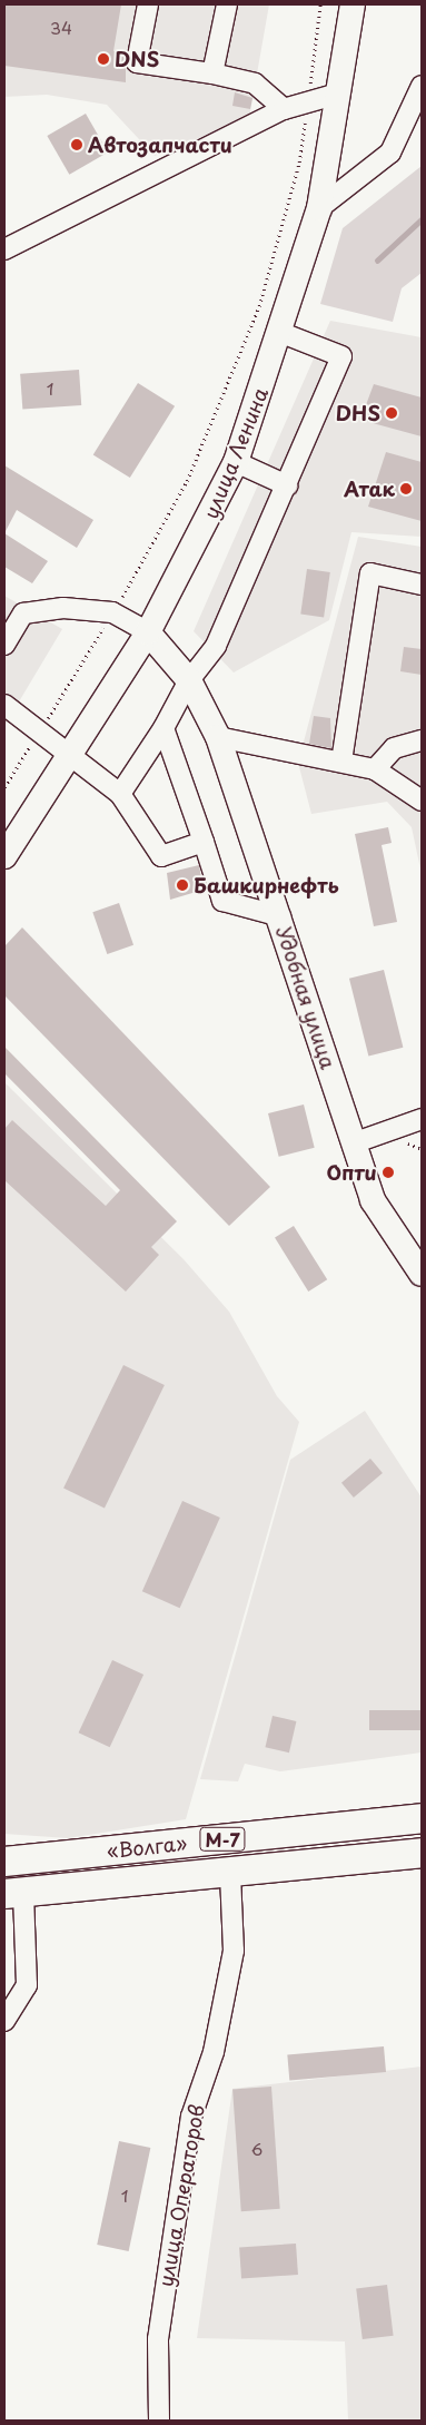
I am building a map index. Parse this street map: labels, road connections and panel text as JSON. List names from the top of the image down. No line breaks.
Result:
{"streets":{"highway":["М-7","«Волга»"],"main road":["улица Ленина","Удобная улица"],"street":["улица Операторов"]},"crossings":[["улица Ленина","Удобная улица"],["«Волга»","улица Операторов"]],"places":["DNS","Автозапчасти","DHS","Атак","Башкирнефть","Опти"],"house_numbers":["34","1","6","1"]}
